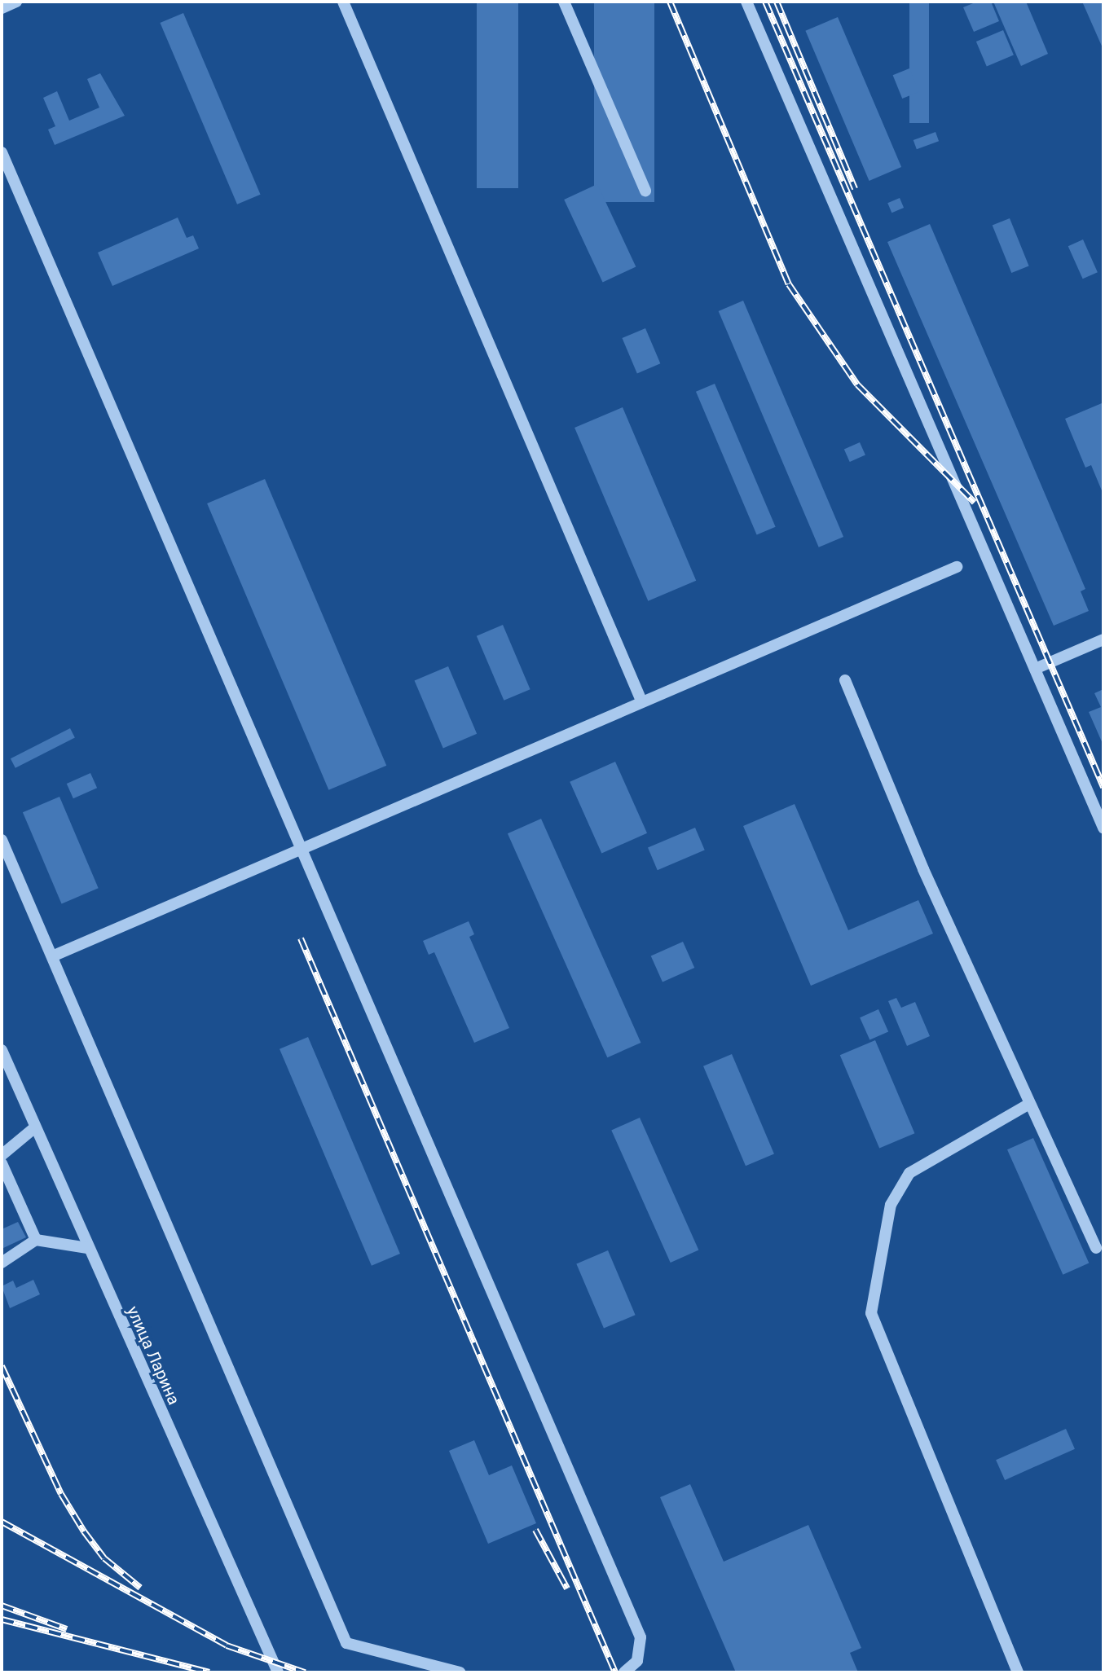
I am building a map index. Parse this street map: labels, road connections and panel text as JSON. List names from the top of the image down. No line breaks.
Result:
{"streets":{"street":["улица Ларина"]}}
